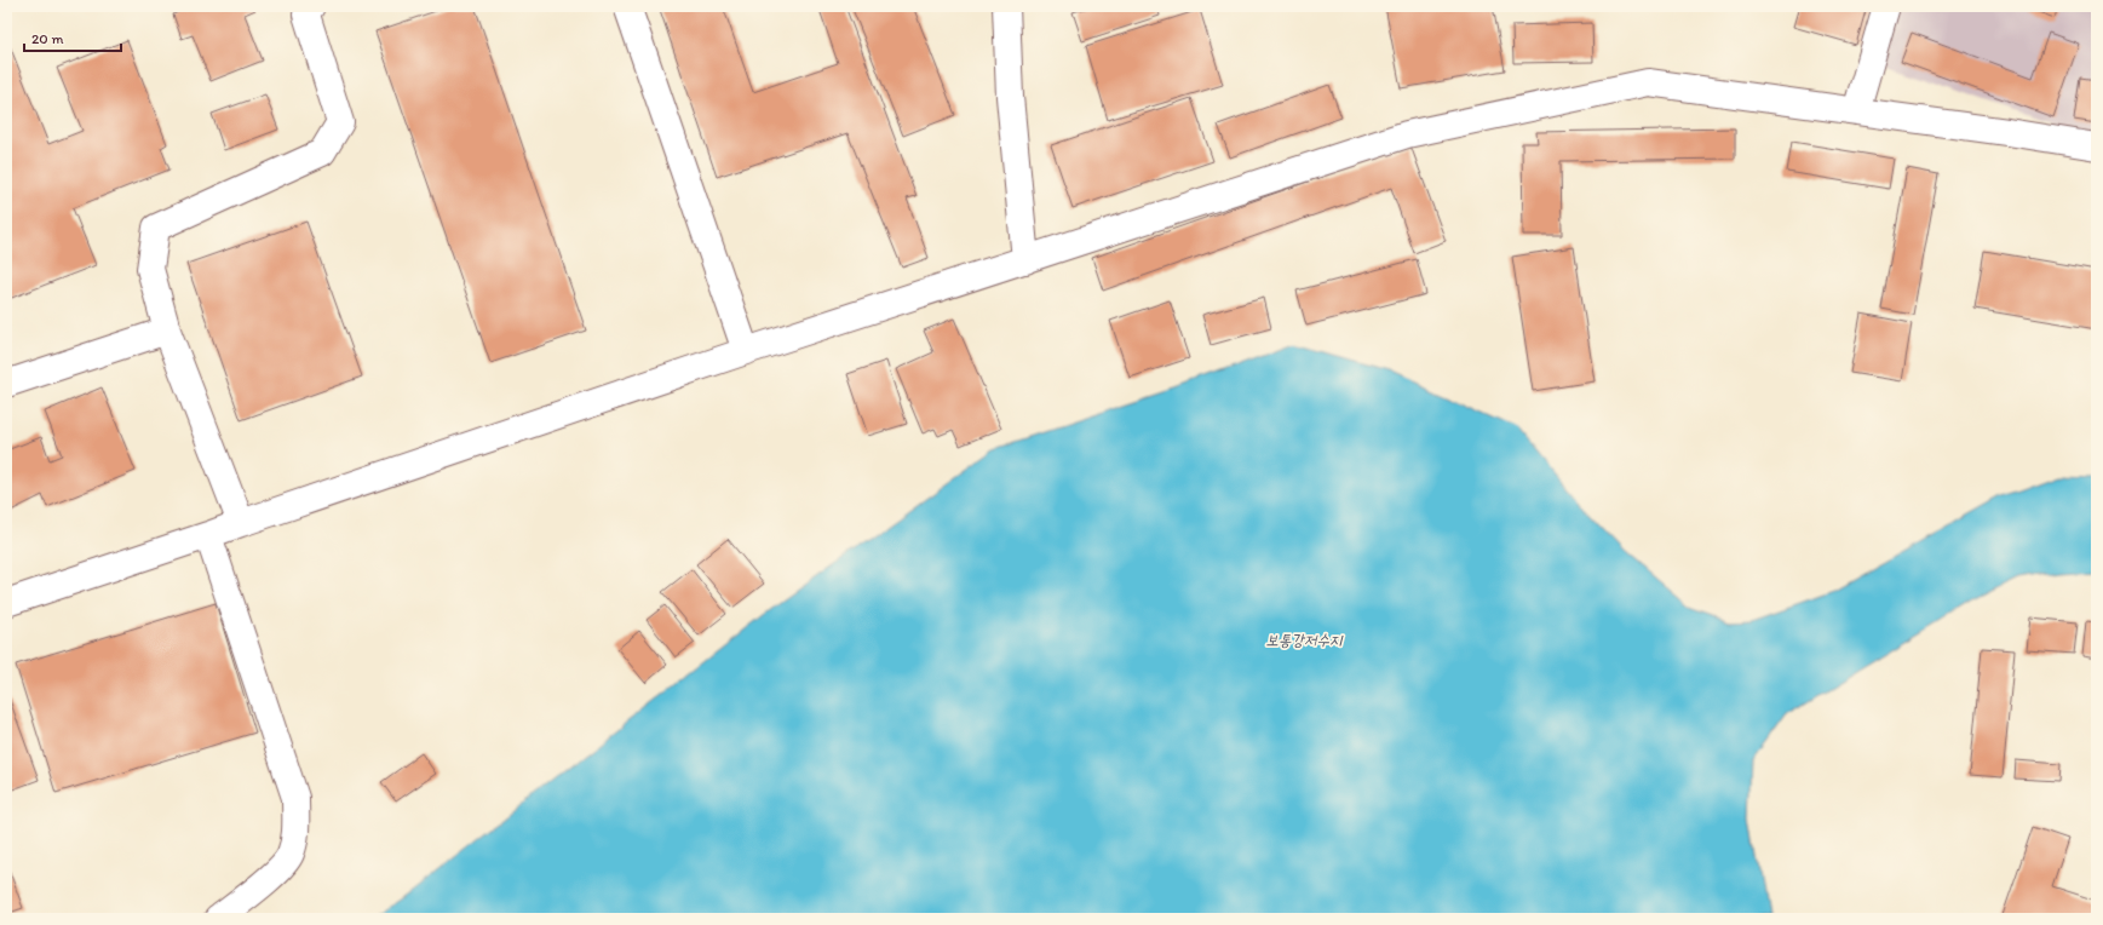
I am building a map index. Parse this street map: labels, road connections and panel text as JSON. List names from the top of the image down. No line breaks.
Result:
{"water":["보통강저수지"],"scale_bar":"20 m"}
